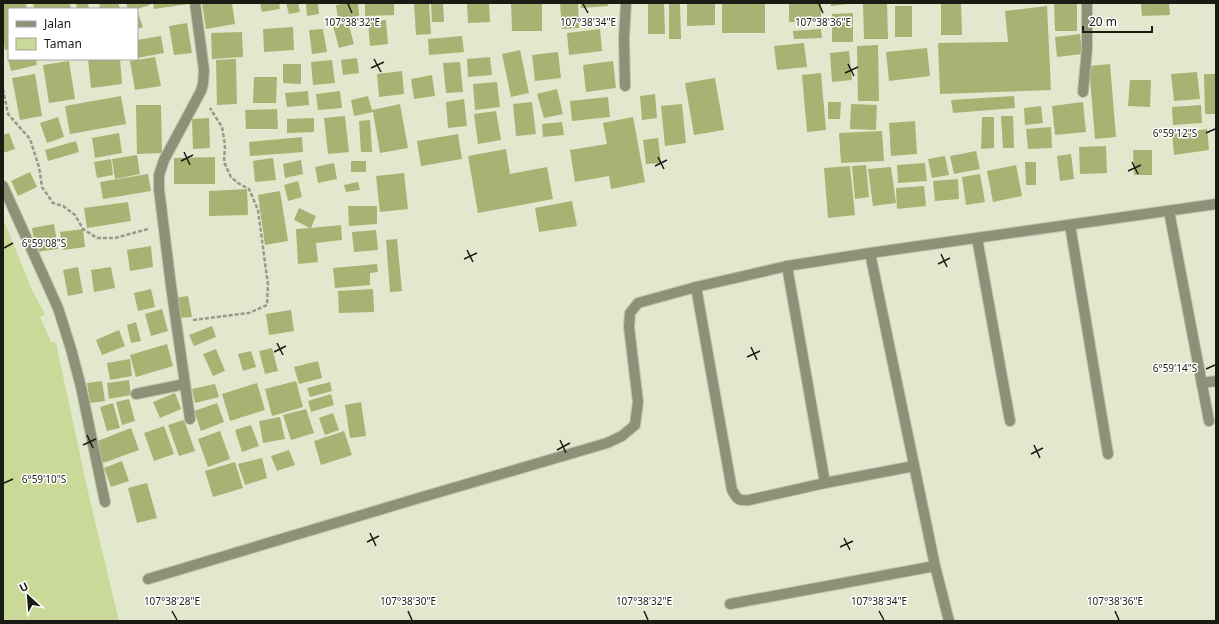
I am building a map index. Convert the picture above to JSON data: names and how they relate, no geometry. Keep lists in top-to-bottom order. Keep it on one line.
{"legend":["Jalan","Taman"],"scale_bar":"20 m","north":"top left","coordinates":["107°38'32\"E","107°38'34\"E","107°38'36\"E","6°59'12\"S","6°59'08\"S","6°59'14\"S","6°59'10\"S","107°38'28\"E","107°38'30\"E"]}
